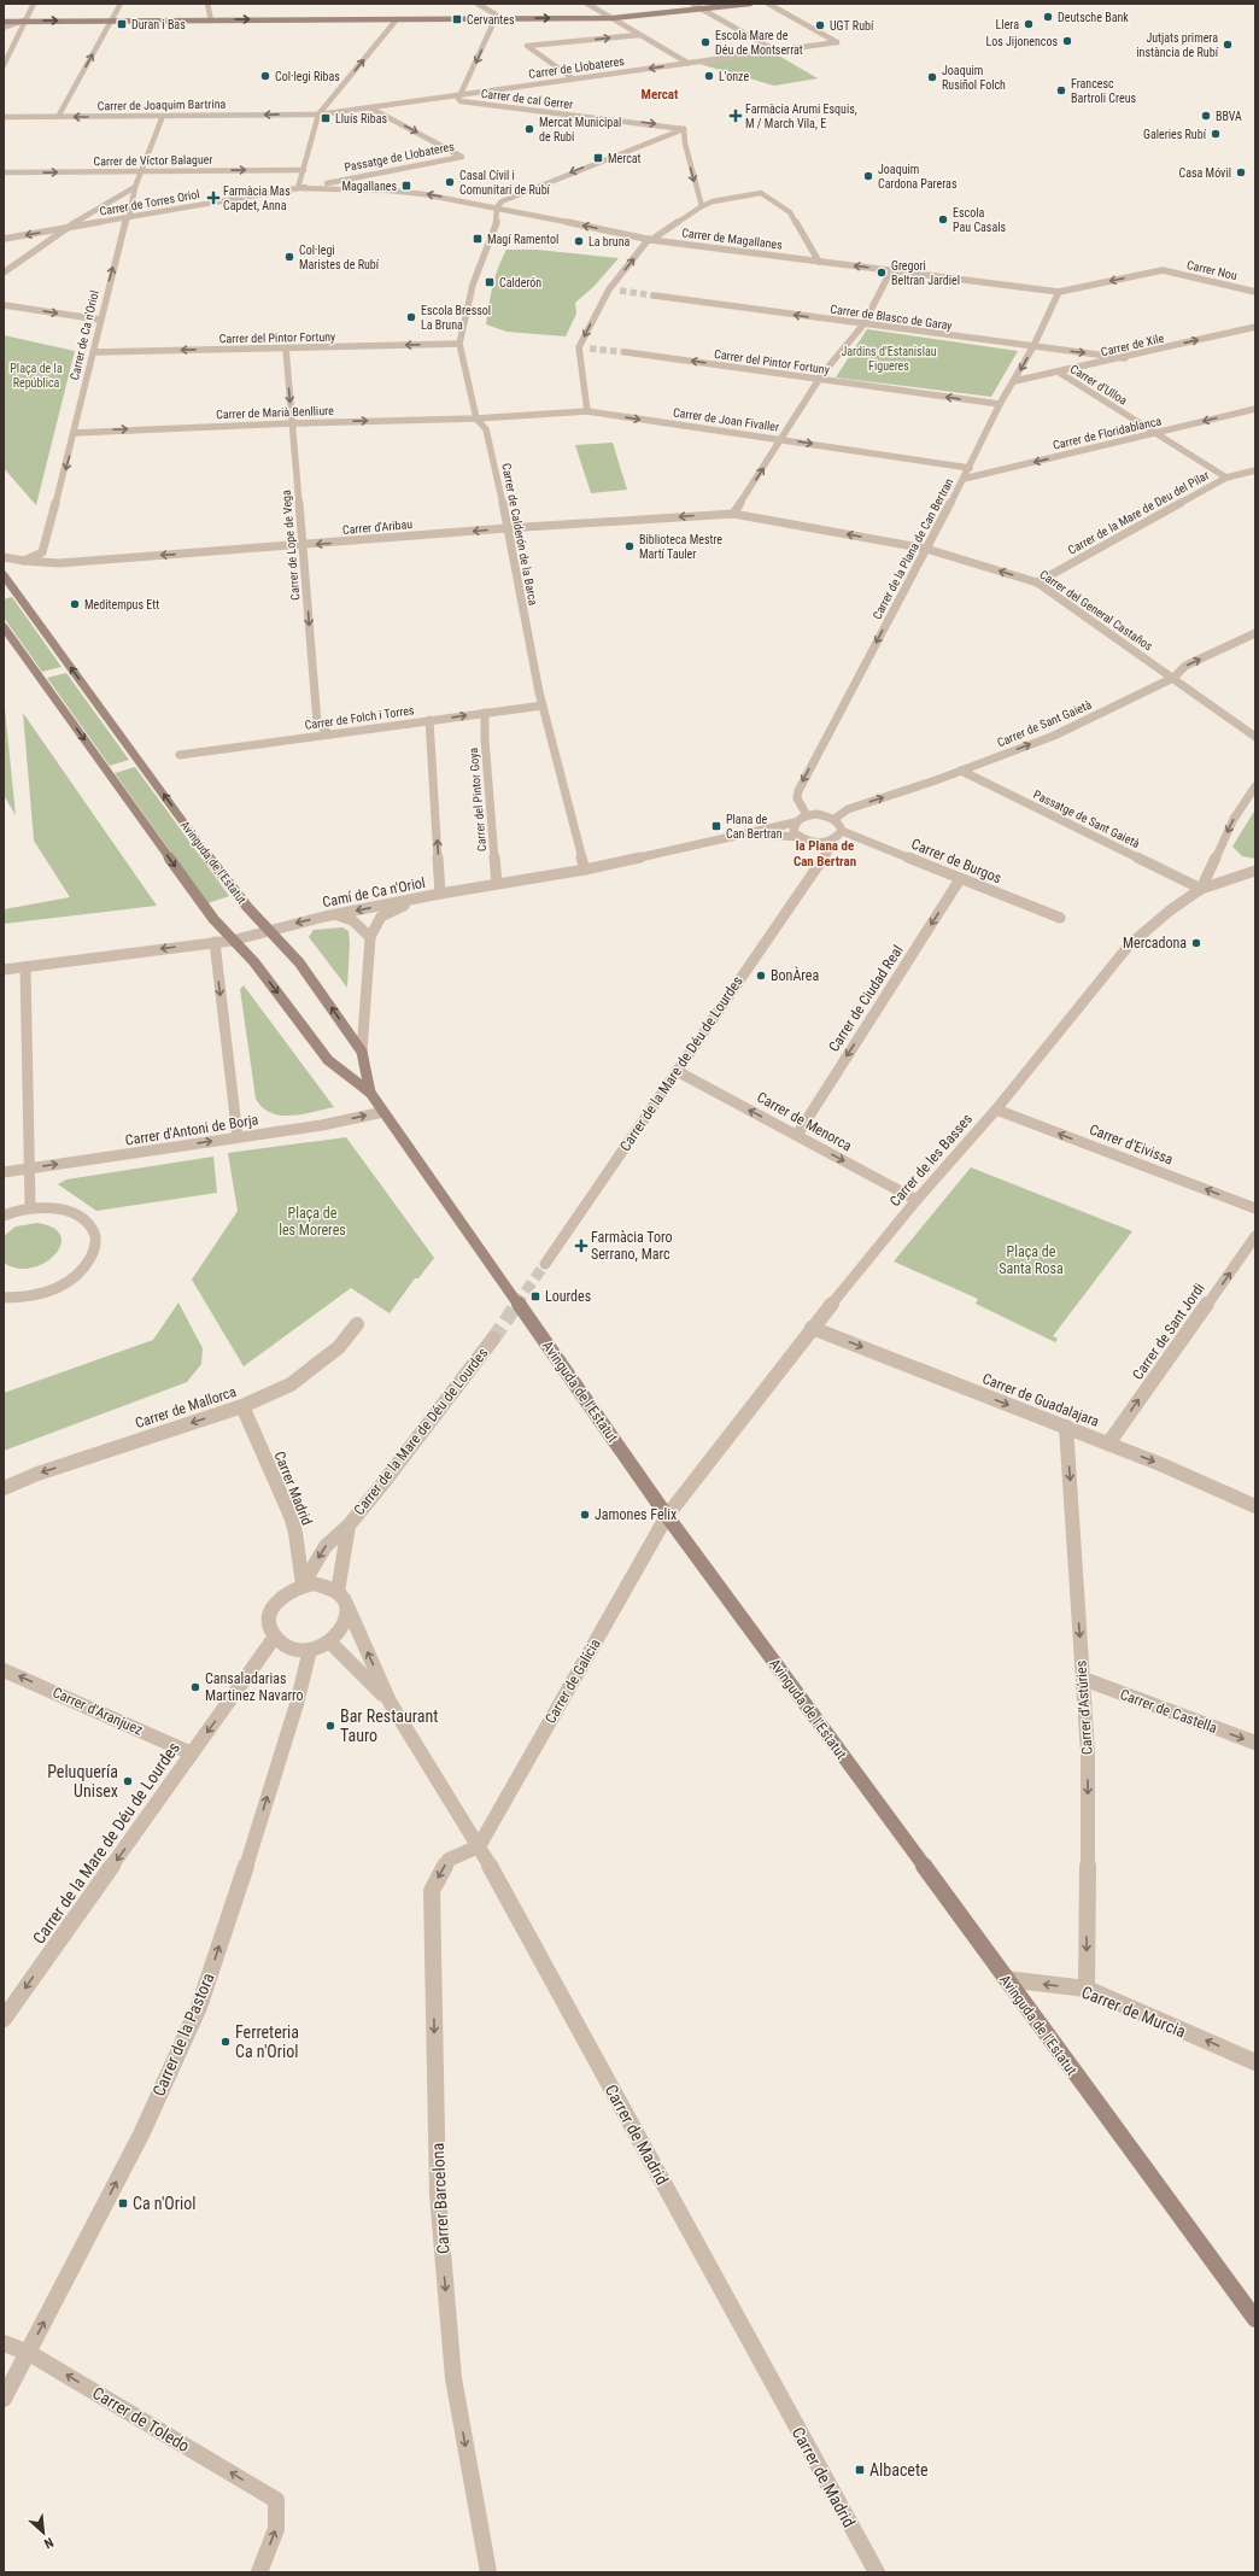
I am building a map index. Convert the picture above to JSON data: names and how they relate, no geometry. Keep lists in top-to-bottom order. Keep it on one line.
{"streets":{"main road":["Avinguda de l'Estatut"],"street":["Carrer de Llobateres","Carrer de cal Gerrer","Carrer de Joaquim Bartrina","Passatge de Llobateres","Carrer de Víctor Balaguer","Carrer de Torres Oriol","Carrer de Magallanes","Carrer Nou","Carrer de Blasco de Garay","Carrer de Ca n'Oriol","Carrer del Pintor Fortuny","Carrer de Xile","Carrer d'Ulloa","Carrer de Marià Benlliure","Carrer de Joan Fivaller","Carrer de Floridablanca","Carrer de la Mare de Deu del Pilar","Carrer d'Aribau","Carrer de Calderón de la Barca","Carrer de Lope de Vega","Carrer de la Plana de Can Bertran","Carrer del General Castaños","Carrer de Folch i Torres","Carrer de Sant Gaietà","Carrer del Pintor Goya","Passatge de Sant Gaietà","Carrer de Burgos","Camí de Ca n'Oriol","Carrer de Ciudad Real","Carrer de la Mare de Déu de Lourdes","Carrer de Menorca","Carrer d'Antoni de Borja","Carrer d'Eivissa","Carrer de les Basses","Carrer de Sant Jordi","Carrer de Guadalajara","Carrer de Mallorca","Carrer Madrid","Carrer de Galícia","Carrer d'Astúries","Carrer d'Aranjuez","Carrer de Castella","Carrer de Murcia","Carrer de la Pastora","Carrer de Madrid","Carrer Barcelona","Carrer de Toledo"]},"crossings":[["Carrer de Llobateres","Carrer de cal Gerrer"],["Carrer de Llobateres","Carrer de Joaquim Bartrina"],["Carrer de Llobateres","Passatge de Llobateres"],["Carrer de Joaquim Bartrina","Carrer de Ca n'Oriol"],["Passatge de Llobateres","Carrer de Torres Oriol"],["Passatge de Llobateres","Carrer de Magallanes"],["Carrer de Víctor Balaguer","Carrer de Ca n'Oriol"],["Carrer de Torres Oriol","Carrer de Magallanes"],["Carrer de Torres Oriol","Carrer de Ca n'Oriol"],["Carrer de Magallanes","Carrer Nou"],["Carrer de Magallanes","Carrer de Calderón de la Barca"],["Carrer de Magallanes","Carrer de la Plana de Can Bertran"],["Carrer de Blasco de Garay","Carrer de Xile"],["Carrer de Blasco de Garay","Carrer de la Plana de Can Bertran"],["Carrer de Ca n'Oriol","Carrer del Pintor Fortuny"],["Carrer de Ca n'Oriol","Carrer de Marià Benlliure"],["Carrer de Ca n'Oriol","Carrer d'Aribau"],["Carrer del Pintor Fortuny","Carrer de Calderón de la Barca"],["Carrer del Pintor Fortuny","Carrer de Lope de Vega"],["Carrer del Pintor Fortuny","Carrer de la Plana de Can Bertran"],["Carrer de Xile","Carrer d'Ulloa"],["Carrer de Xile","Carrer de la Plana de Can Bertran"],["Carrer d'Ulloa","Carrer de Floridablanca"],["Carrer d'Ulloa","Carrer de la Mare de Deu del Pilar"],["Carrer de Marià Benlliure","Carrer de Joan Fivaller"],["Carrer de Marià Benlliure","Carrer de Calderón de la Barca"],["Carrer de Marià Benlliure","Carrer de Lope de Vega"],["Carrer de Joan Fivaller","Carrer de Calderón de la Barca"],["Carrer de Joan Fivaller","Carrer de la Plana de Can Bertran"],["Carrer de Floridablanca","Carrer de la Plana de Can Bertran"],["Carrer de la Mare de Deu del Pilar","Carrer del General Castaños"],["Carrer d'Aribau","Carrer de Calderón de la Barca"],["Carrer d'Aribau","Carrer de Lope de Vega"],["Carrer d'Aribau","Carrer del General Castaños"],["Carrer de Calderón de la Barca","Carrer de Folch i Torres"],["Carrer de Calderón de la Barca","Camí de Ca n'Oriol"],["Carrer de Lope de Vega","Carrer de Folch i Torres"],["Carrer de la Plana de Can Bertran","Carrer del General Castaños"],["Carrer del General Castaños","Carrer de Sant Gaietà"],["Carrer de Folch i Torres","Carrer del Pintor Goya"],["Carrer de Sant Gaietà","Passatge de Sant Gaietà"],["Carrer del Pintor Goya","Camí de Ca n'Oriol"],["Passatge de Sant Gaietà","Carrer de les Basses"],["Carrer de Burgos","Carrer de Ciudad Real"],["Avinguda de l'Estatut","Camí de Ca n'Oriol"],["Avinguda de l'Estatut","Carrer d'Antoni de Borja"],["Avinguda de l'Estatut","Carrer de les Basses"],["Avinguda de l'Estatut","Carrer de Galícia"],["Avinguda de l'Estatut","Carrer de Murcia"],["Camí de Ca n'Oriol","Carrer de la Mare de Déu de Lourdes"],["Carrer de Ciudad Real","Carrer de Menorca"],["Carrer de la Mare de Déu de Lourdes","Carrer de Menorca"],["Carrer de la Mare de Déu de Lourdes","Carrer Madrid"],["Carrer de la Mare de Déu de Lourdes","Carrer d'Aranjuez"],["Carrer de la Mare de Déu de Lourdes","Carrer de la Pastora"],["Carrer de la Mare de Déu de Lourdes","Carrer de Madrid"],["Carrer de Menorca","Carrer de les Basses"],["Carrer d'Eivissa","Carrer de les Basses"],["Carrer de les Basses","Carrer de Guadalajara"],["Carrer de les Basses","Carrer de Galícia"],["Carrer de Sant Jordi","Carrer de Guadalajara"],["Carrer de Guadalajara","Carrer d'Astúries"],["Carrer de Mallorca","Carrer Madrid"],["Carrer Madrid","Carrer de la Pastora"],["Carrer Madrid","Carrer de Madrid"],["Carrer de Galícia","Carrer de Madrid"],["Carrer de Galícia","Carrer Barcelona"],["Carrer d'Astúries","Carrer de Castella"],["Carrer d'Astúries","Carrer de Murcia"],["Carrer de la Pastora","Carrer de Madrid"],["Carrer de la Pastora","Carrer de Toledo"],["Carrer de Madrid","Carrer Barcelona"]],"one_way":["Carrer de Joaquim Bartrina","Carrer de Víctor Balaguer","Carrer de Magallanes","Carrer del Pintor Fortuny","Carrer de Xile","Carrer de Marià Benlliure","Carrer de Joan Fivaller","Carrer de Floridablanca","Carrer d'Aribau","Carrer de Lope de Vega","Carrer de la Plana de Can Bertran","Carrer del General Castaños","Carrer de Sant Gaietà","Camí de Ca n'Oriol","Carrer de Ciudad Real","Carrer de la Mare de Déu de Lourdes","Carrer d'Antoni de Borja","Carrer d'Eivissa","Carrer de Sant Jordi","Carrer de Guadalajara","Carrer de Mallorca","Carrer d'Astúries","Carrer d'Aranjuez","Carrer de Castella","Carrer de Murcia","Carrer de la Pastora","Carrer Barcelona","Carrer de Toledo"],"districts":["Mercat","la Plana de Can Bertran"],"parks":["Jardins d'Estanislau Figueres","Plaça de la República","Plaça de les Moreres","Plaça de Santa Rosa"],"places":{"other":["Deutsche Bank","Llera","UGT Rubí","Los Jijonencos","Escola Mare de Déu de Montserrat","Jutjats primera instància de Rubí","Col·legi Ribas","L'onze","Joaquim Rusiñol Folch","Francesc Bartroli Creus","BBVA","Mercat Municipal de Rubi","Galeries Rubí","Casa Móvil","Joaquim Cardona Pareras","Casal Cívil i Comunitari de Rubí","Escola Pau Casals","La bruna","Col·legi Maristes de Rubí","Gregori Beltran Jardiel","Escola Bressol La Bruna","Biblioteca Mestre Martí Tauler","Meditempus Ett","Mercadona","BonÀrea","Jamones Felix","Cansaladarias Martinez Navarro","Bar Restaurant Tauro","Peluquería Unisex","Ferreteria Ca n'Oriol"],"transit":["Cervantes","Duran i Bas","Lluís Ribas","Mercat","Magallanes","Magí Ramentol","Calderón","Plana de Can Bertran","Lourdes","Ca n'Oriol","Albacete"],"health":["Farmàcia Arumi Esquis, M / March Vila, E","Farmàcia Mas Capdet, Anna","Farmàcia Toro Serrano, Marc"]},"north":"bottom right"}
